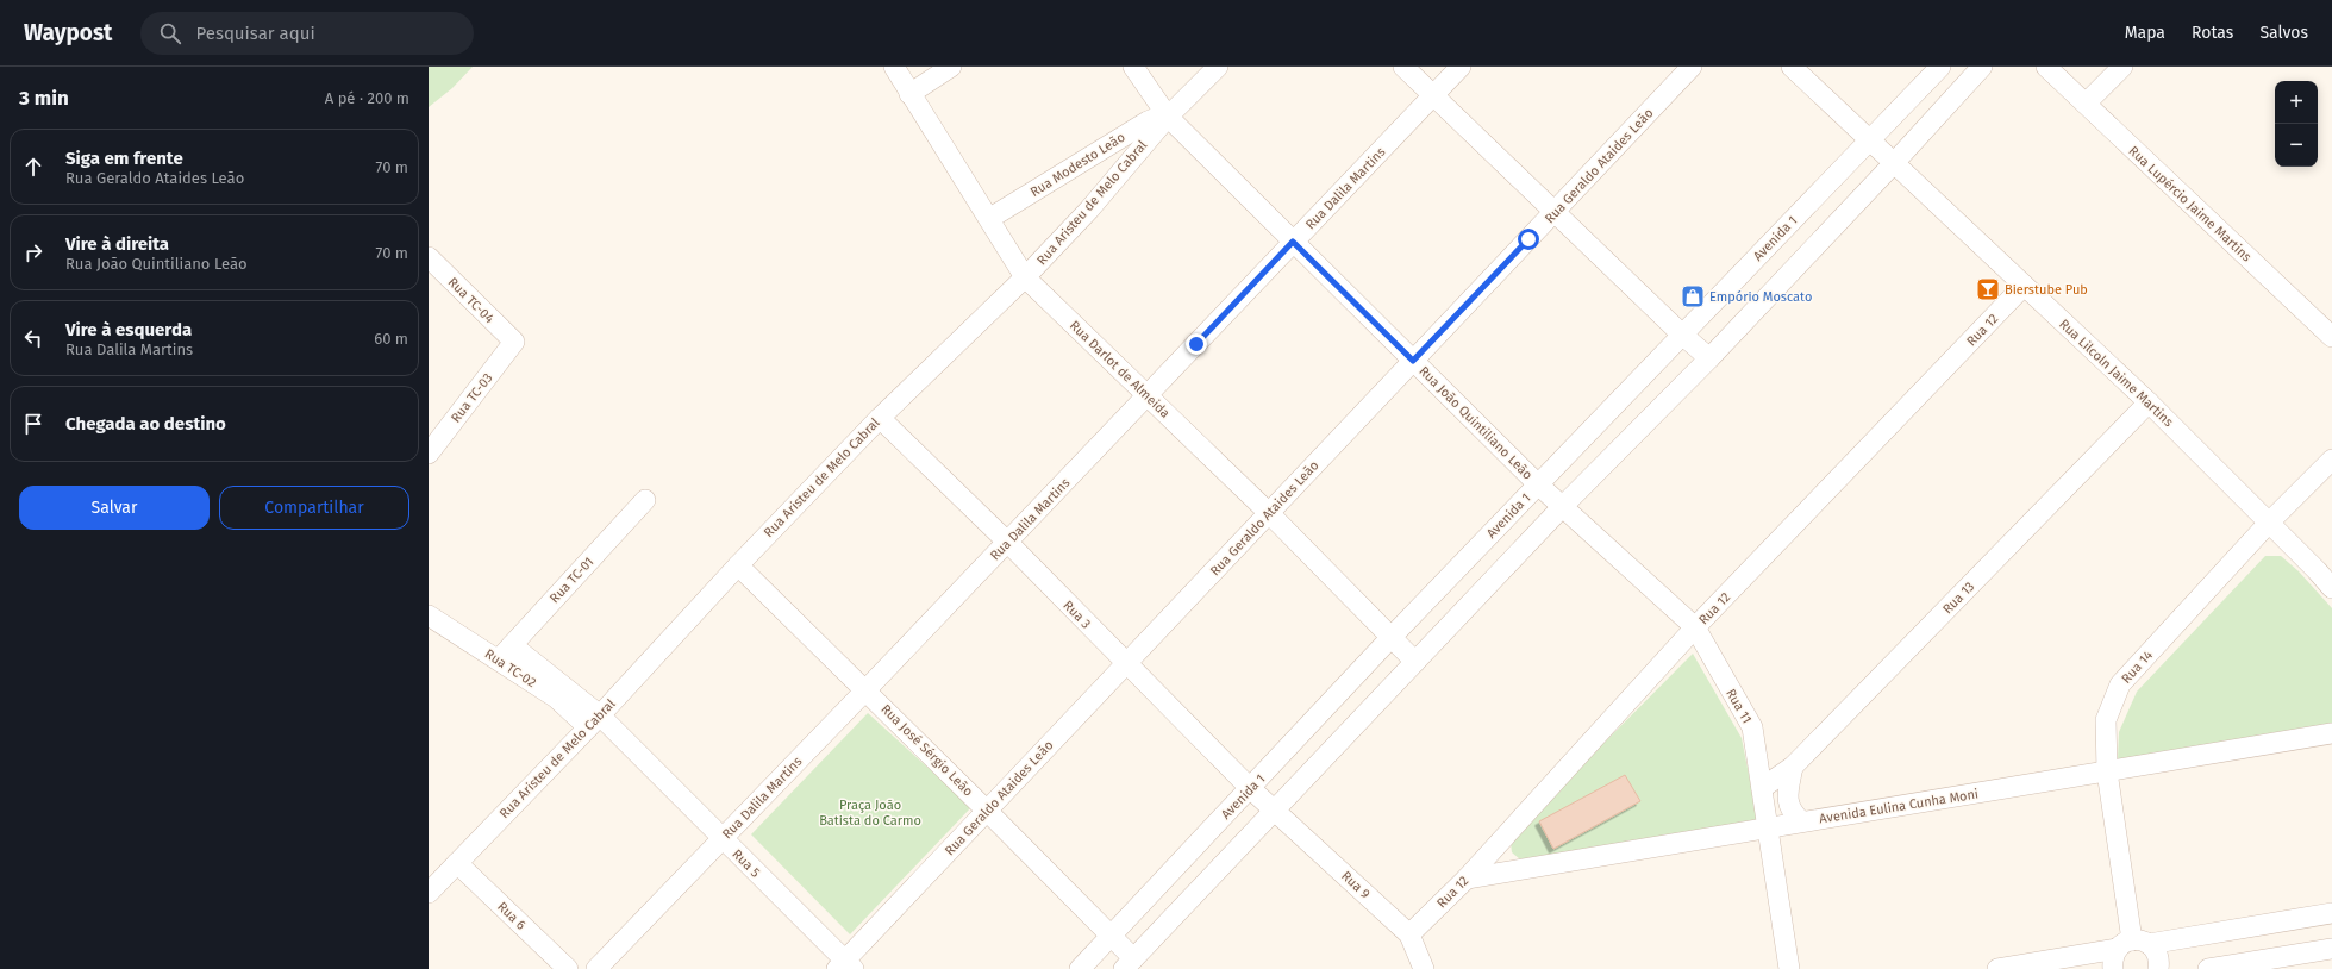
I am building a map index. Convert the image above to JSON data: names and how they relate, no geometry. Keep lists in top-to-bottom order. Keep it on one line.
{"streets":{"street":["Rua Modesto Leão","Rua Geraldo Ataides Leão","Rua Dalila Martins","Rua Aristeu de Melo Cabral","Rua Lupércio Jaime Martins","Avenida 1","Rua TC-04","Rua 12","Rua Darlot de Almeida","Rua Lilcoln Jaime Martins","Rua TC-03","Rua João Quintiliano Leão","Rua TC-01","Rua 13","Rua 3","Rua 14","Rua TC-02","Rua 11","Rua José Sérgio Leão","Avenida Eulina Cunha Moni","Rua 5","Rua 9","Rua 6"]},"crossings":[["Rua Modesto Leão","Rua Aristeu de Melo Cabral"],["Rua Modesto Leão","Rua Darlot de Almeida"],["Rua Modesto Leão","Rua João Quintiliano Leão"],["Rua Geraldo Ataides Leão","Rua Darlot de Almeida"],["Rua Geraldo Ataides Leão","Rua João Quintiliano Leão"],["Rua Geraldo Ataides Leão","Rua 3"],["Rua Geraldo Ataides Leão","Rua José Sérgio Leão"],["Rua Geraldo Ataides Leão","Rua 5"],["Rua Dalila Martins","Rua Darlot de Almeida"],["Rua Dalila Martins","Rua João Quintiliano Leão"],["Rua Dalila Martins","Rua 3"],["Rua Dalila Martins","Rua José Sérgio Leão"],["Rua Dalila Martins","Rua 5"],["Rua Aristeu de Melo Cabral","Rua Darlot de Almeida"],["Rua Aristeu de Melo Cabral","Rua João Quintiliano Leão"],["Rua Aristeu de Melo Cabral","Rua 3"],["Rua Aristeu de Melo Cabral","Rua TC-02"],["Rua Aristeu de Melo Cabral","Rua José Sérgio Leão"],["Rua Aristeu de Melo Cabral","Rua 5"],["Rua Aristeu de Melo Cabral","Rua 6"],["Avenida 1","Rua Darlot de Almeida"],["Avenida 1","Rua Lilcoln Jaime Martins"],["Avenida 1","Rua João Quintiliano Leão"],["Avenida 1","Rua 3"],["Avenida 1","Rua José Sérgio Leão"],["Rua TC-04","Rua TC-03"],["Rua 12","Rua Lilcoln Jaime Martins"],["Rua 12","Rua 11"],["Rua 12","Avenida Eulina Cunha Moni"],["Rua 12","Rua 9"],["Rua Lilcoln Jaime Martins","Rua 13"],["Rua Lilcoln Jaime Martins","Rua 14"],["Rua João Quintiliano Leão","Rua 11"],["Rua TC-01","Rua TC-02"],["Rua 13","Rua 11"],["Rua 3","Rua 9"],["Rua 14","Avenida Eulina Cunha Moni"],["Rua TC-02","Rua 5"],["Rua 11","Avenida Eulina Cunha Moni"]],"parks":["Praça João Batista do Carmo"],"places":{"bar":["Bierstube Pub"],"shop":["Empório Moscato"]},"page":{"header":"Waypost","search":"Pesquisar aqui","nav":["Mapa","Rotas","Salvos"],"heading":["3 min","A pé · 200 m"],"map_buttons":["+","−"],"list":[["Siga em frente","Rua Geraldo Ataides Leão","70 m"],["Vire à direita","Rua João Quintiliano Leão","70 m"],["Vire à esquerda","Rua Dalila Martins","60 m"],"Chegada ao destino"],"buttons":["Salvar","Compartilhar"]}}
